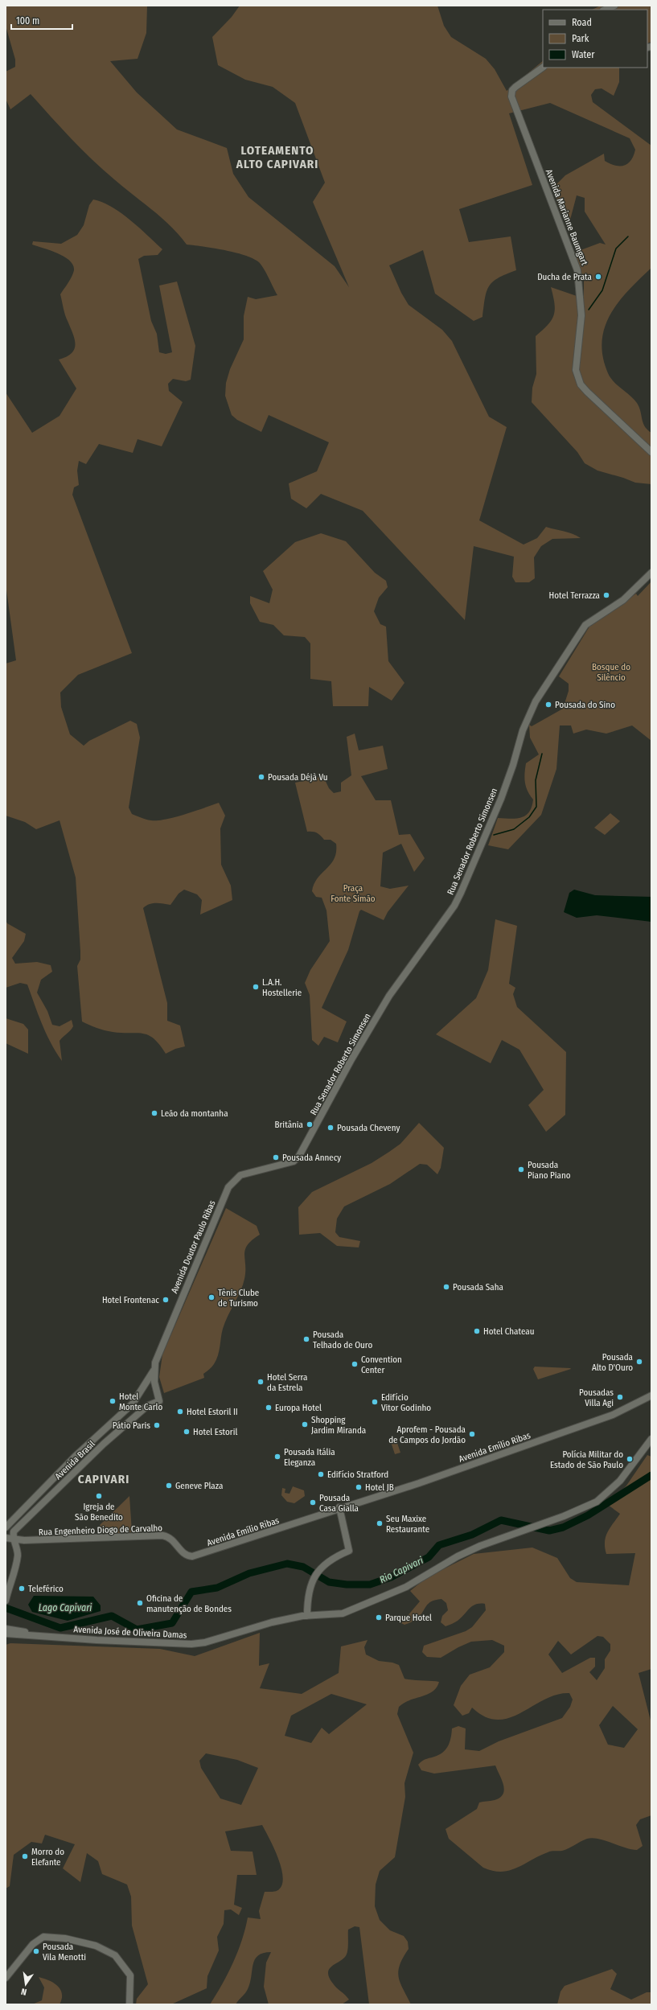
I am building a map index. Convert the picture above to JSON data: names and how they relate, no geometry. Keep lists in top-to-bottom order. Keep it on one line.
{"streets":{"street":["Avenida Marianne Baumgart","Rua Senador Roberto Simonsen","Avenida Doutor Paulo Ribas","Avenida Emílio Ribas","Avenida Brasil","Rua Engenheiro Diogo de Carvalho","Avenida José de Oliveira Damas"]},"crossings":[["Rua Senador Roberto Simonsen","Avenida Doutor Paulo Ribas"],["Avenida Emílio Ribas","Rua Engenheiro Diogo de Carvalho"],["Avenida Brasil","Rua Engenheiro Diogo de Carvalho"]],"districts":["LOTEAMENTO ALTO CAPIVARI","CAPIVARI"],"water":["Rio Capivari","Lago Capivari"],"parks":["Bosque do Silêncio","Praça Fonte Simão"],"places":["Ducha de Prata","Hotel Terrazza","Pousada do Sino","Pousada Déjà Vu","L.A.H. Hostellerie","Leão da montanha","Britânia","Pousada Cheveny","Pousada Annecy","Pousada Piano Piano","Pousada Saha","Tênis Clube de Turismo","Hotel Frontenac","Hotel Chateau","Pousada Telhado de Ouro","Pousada Alto D'Ouro","Convention Center","Hotel Serra da Estrela","Pousadas Villa Agi","Hotel Monte Carlo","Edifício Vitor Godinho","Europa Hotel","Hotel Estoril II","Shopping Jardim Miranda","Pátio Paris","Hotel Estoril","Aprofem - Pousada de Campos do Jordão","Pousada Itália Eleganza","Polícia Militar do Estado de São Paulo","Edifício Stratford","Geneve Plaza","Hotel JB","Igreja de São Benedito","Pousada Casa Gialla","Seu Maxixe Restaurante","Teleférico","Oficina de manutenção de Bondes","Parque Hotel","Morro do Elefante","Pousada Vila Menotti"],"legend":["Road","Park","Water"],"scale_bar":"100 m","north":"bottom"}
